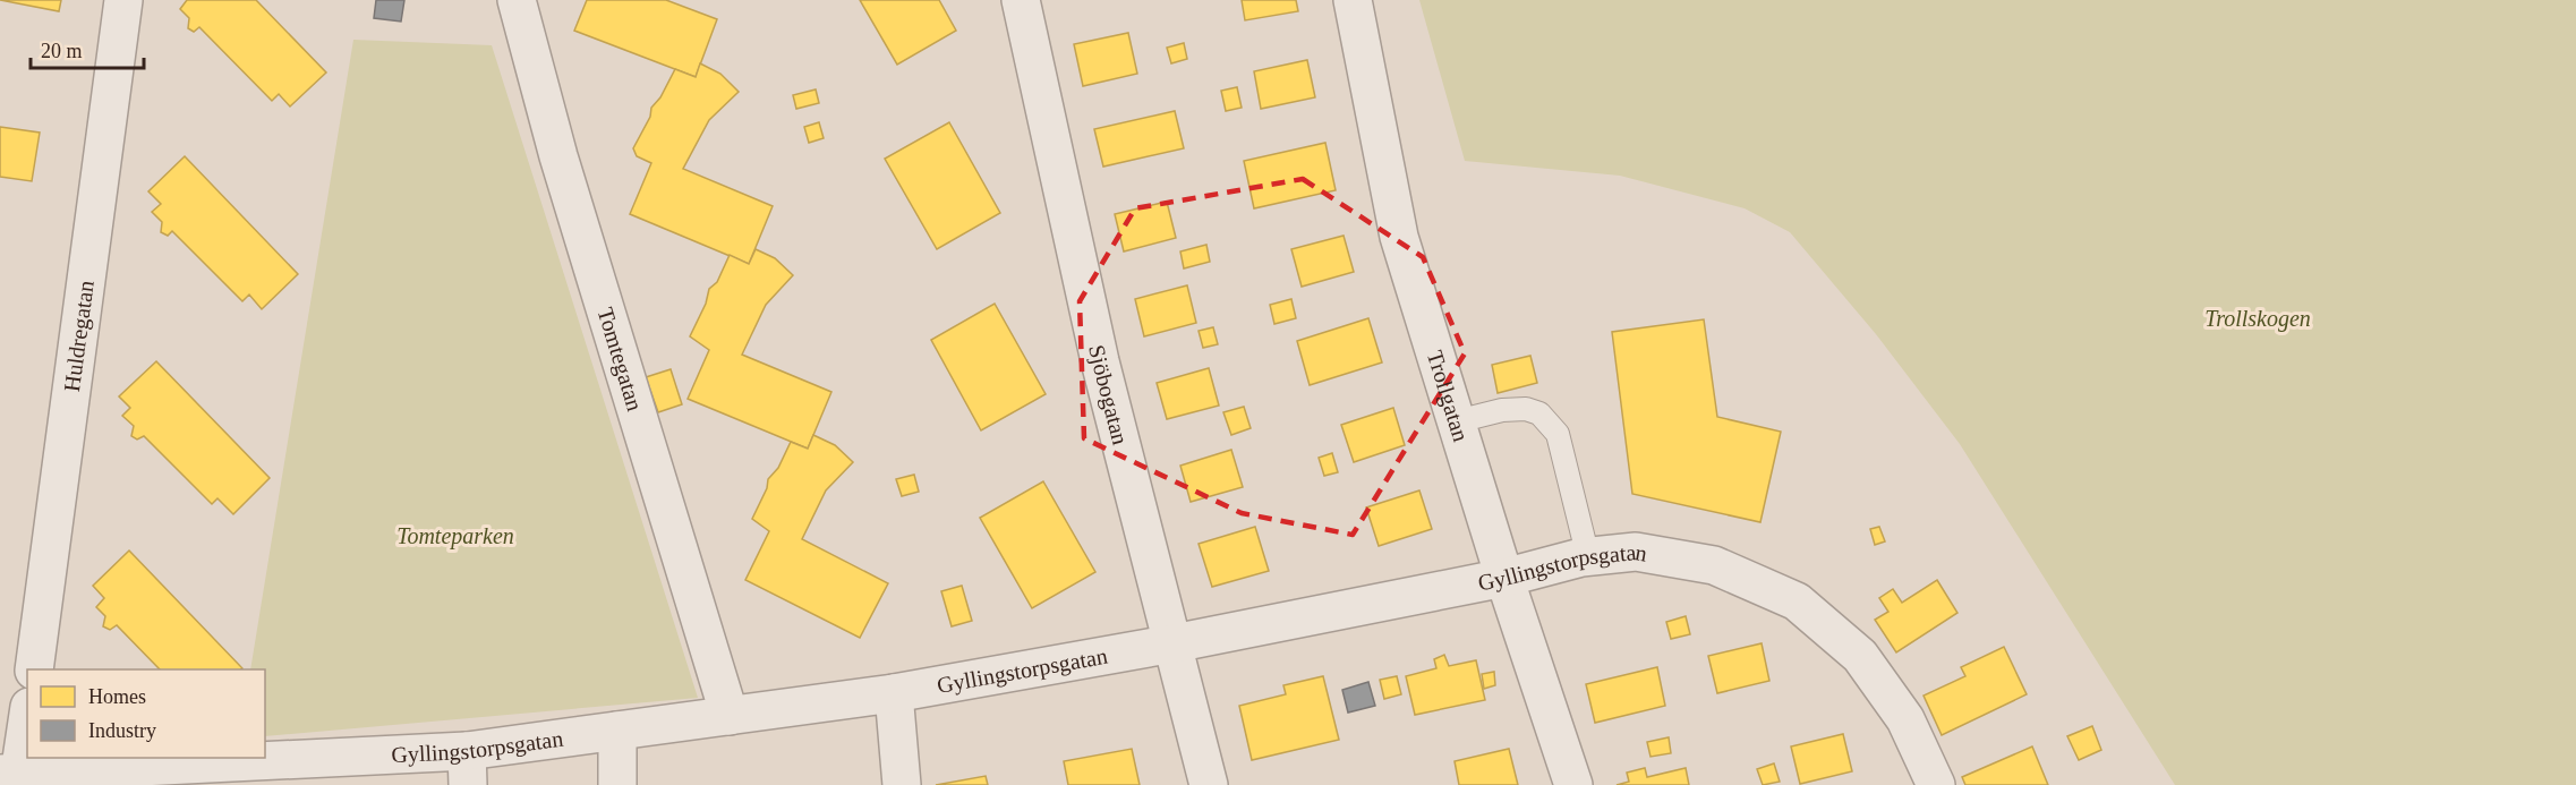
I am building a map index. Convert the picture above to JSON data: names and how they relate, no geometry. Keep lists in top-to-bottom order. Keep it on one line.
{"streets":{"street":["Huldregatan","Tomtegatan","Sjöbogatan","Trollgatan","Gyllingstorpsgatan"]},"crossings":[["Tomtegatan","Gyllingstorpsgatan"],["Sjöbogatan","Gyllingstorpsgatan"],["Trollgatan","Gyllingstorpsgatan"]],"parks":["Trollskogen","Tomteparken"],"legend":["Homes","Industry"],"scale_bar":"20 m"}
